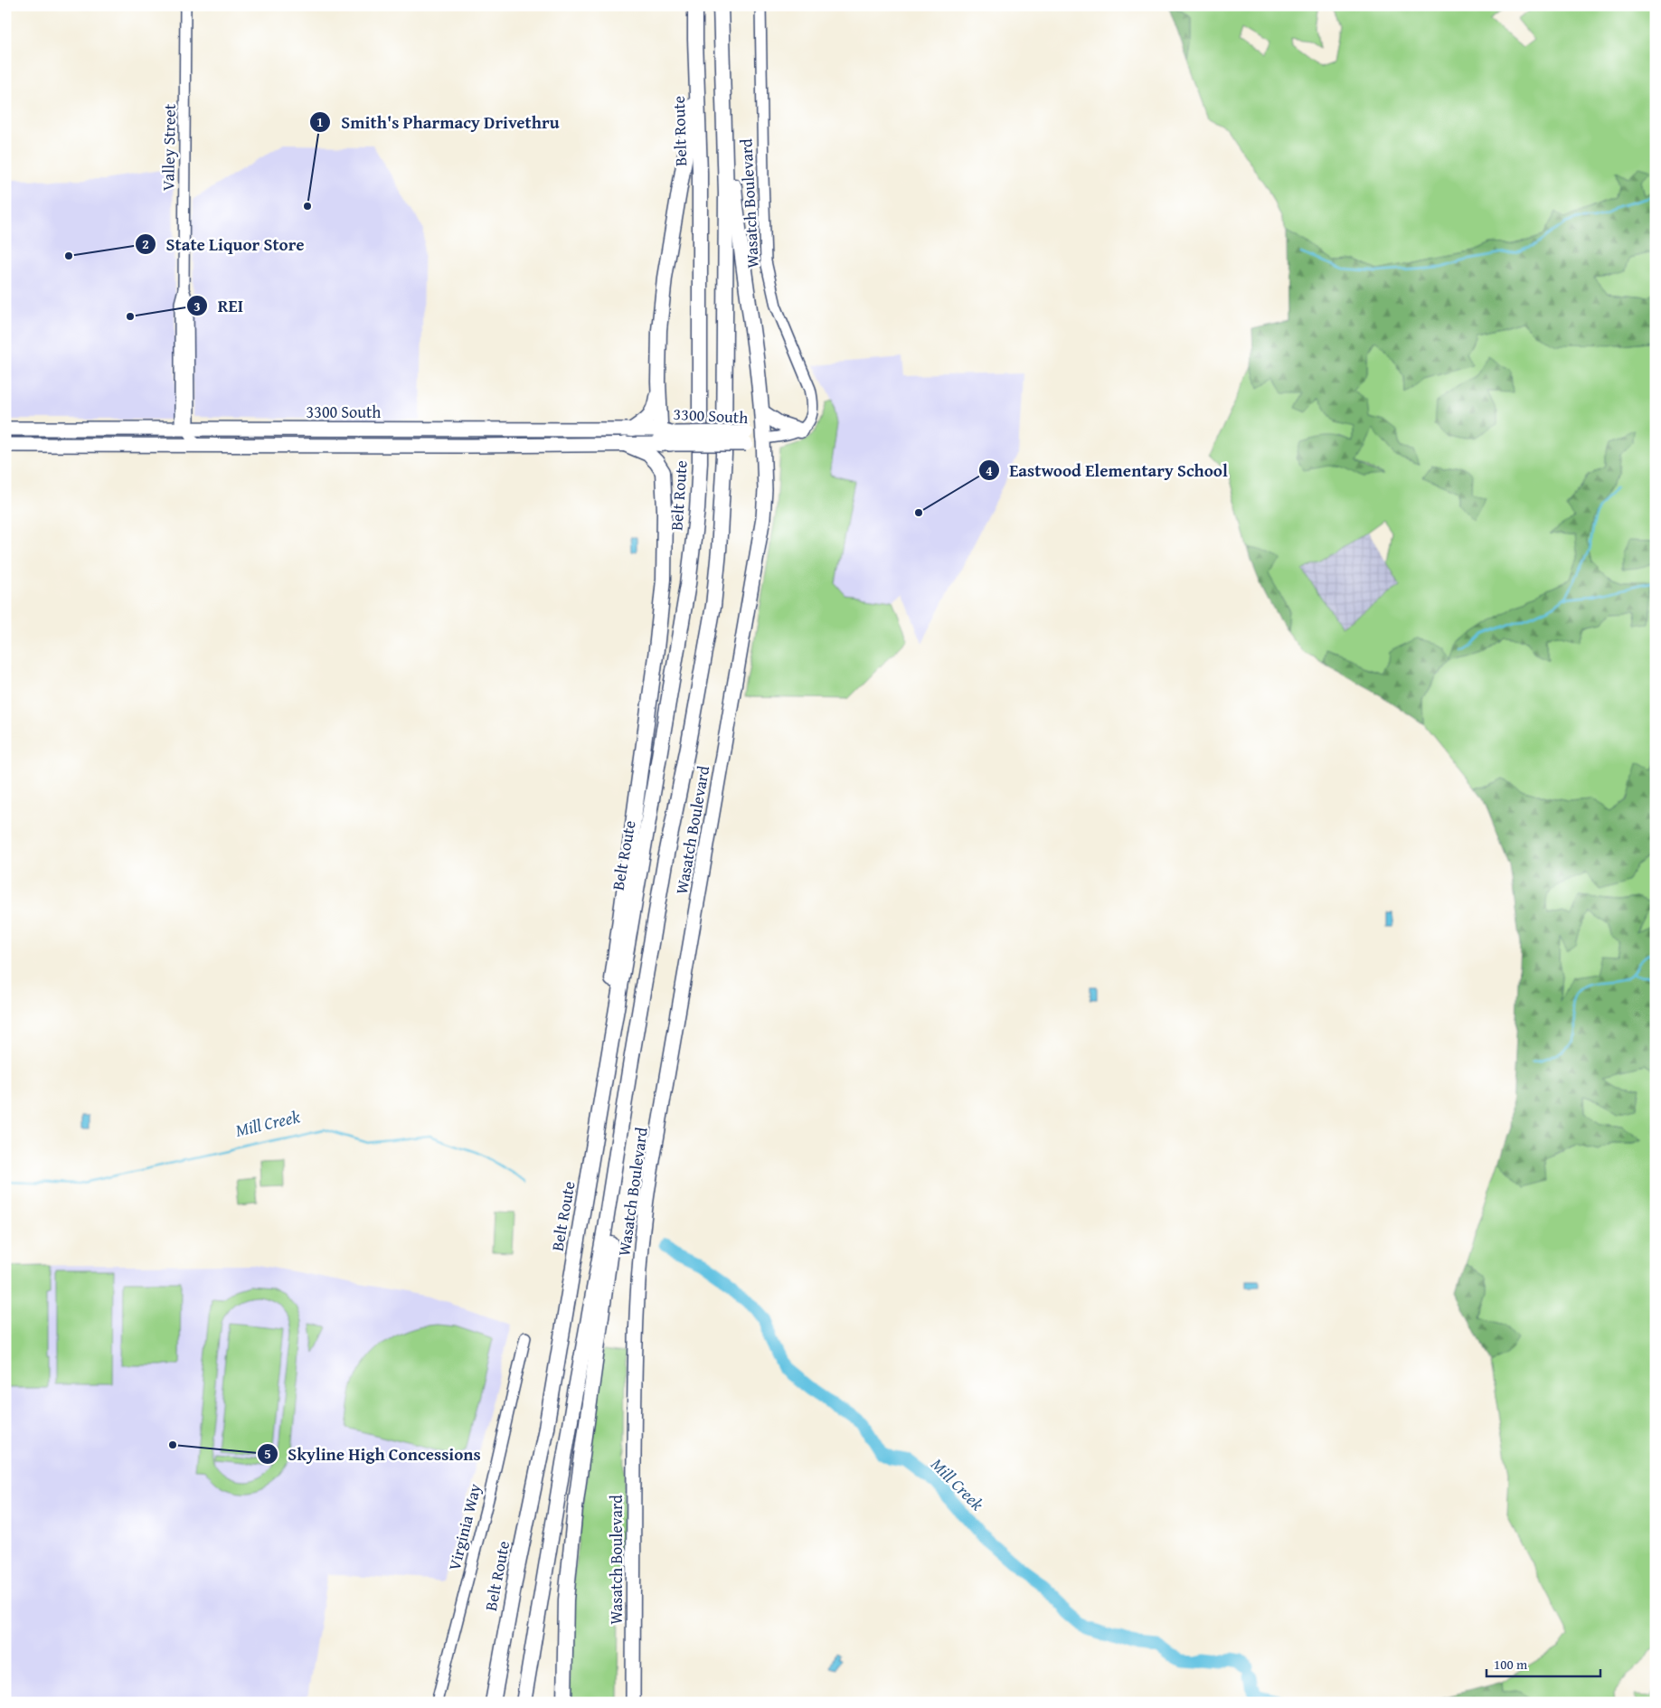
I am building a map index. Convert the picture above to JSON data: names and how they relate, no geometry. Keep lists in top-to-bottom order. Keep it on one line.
{"streets":{"highway":["Belt Route"],"main road":["Wasatch Boulevard","3300 South"],"street":["Valley Street","Virginia Way"]},"crossings":[["Valley Street","3300 South"],["Wasatch Boulevard","3300 South"]],"water":["Mill Creek"],"places":["Smith's Pharmacy Drivethru","State Liquor Store","REI","Eastwood Elementary School","Skyline High Concessions"],"scale_bar":"100 m"}
